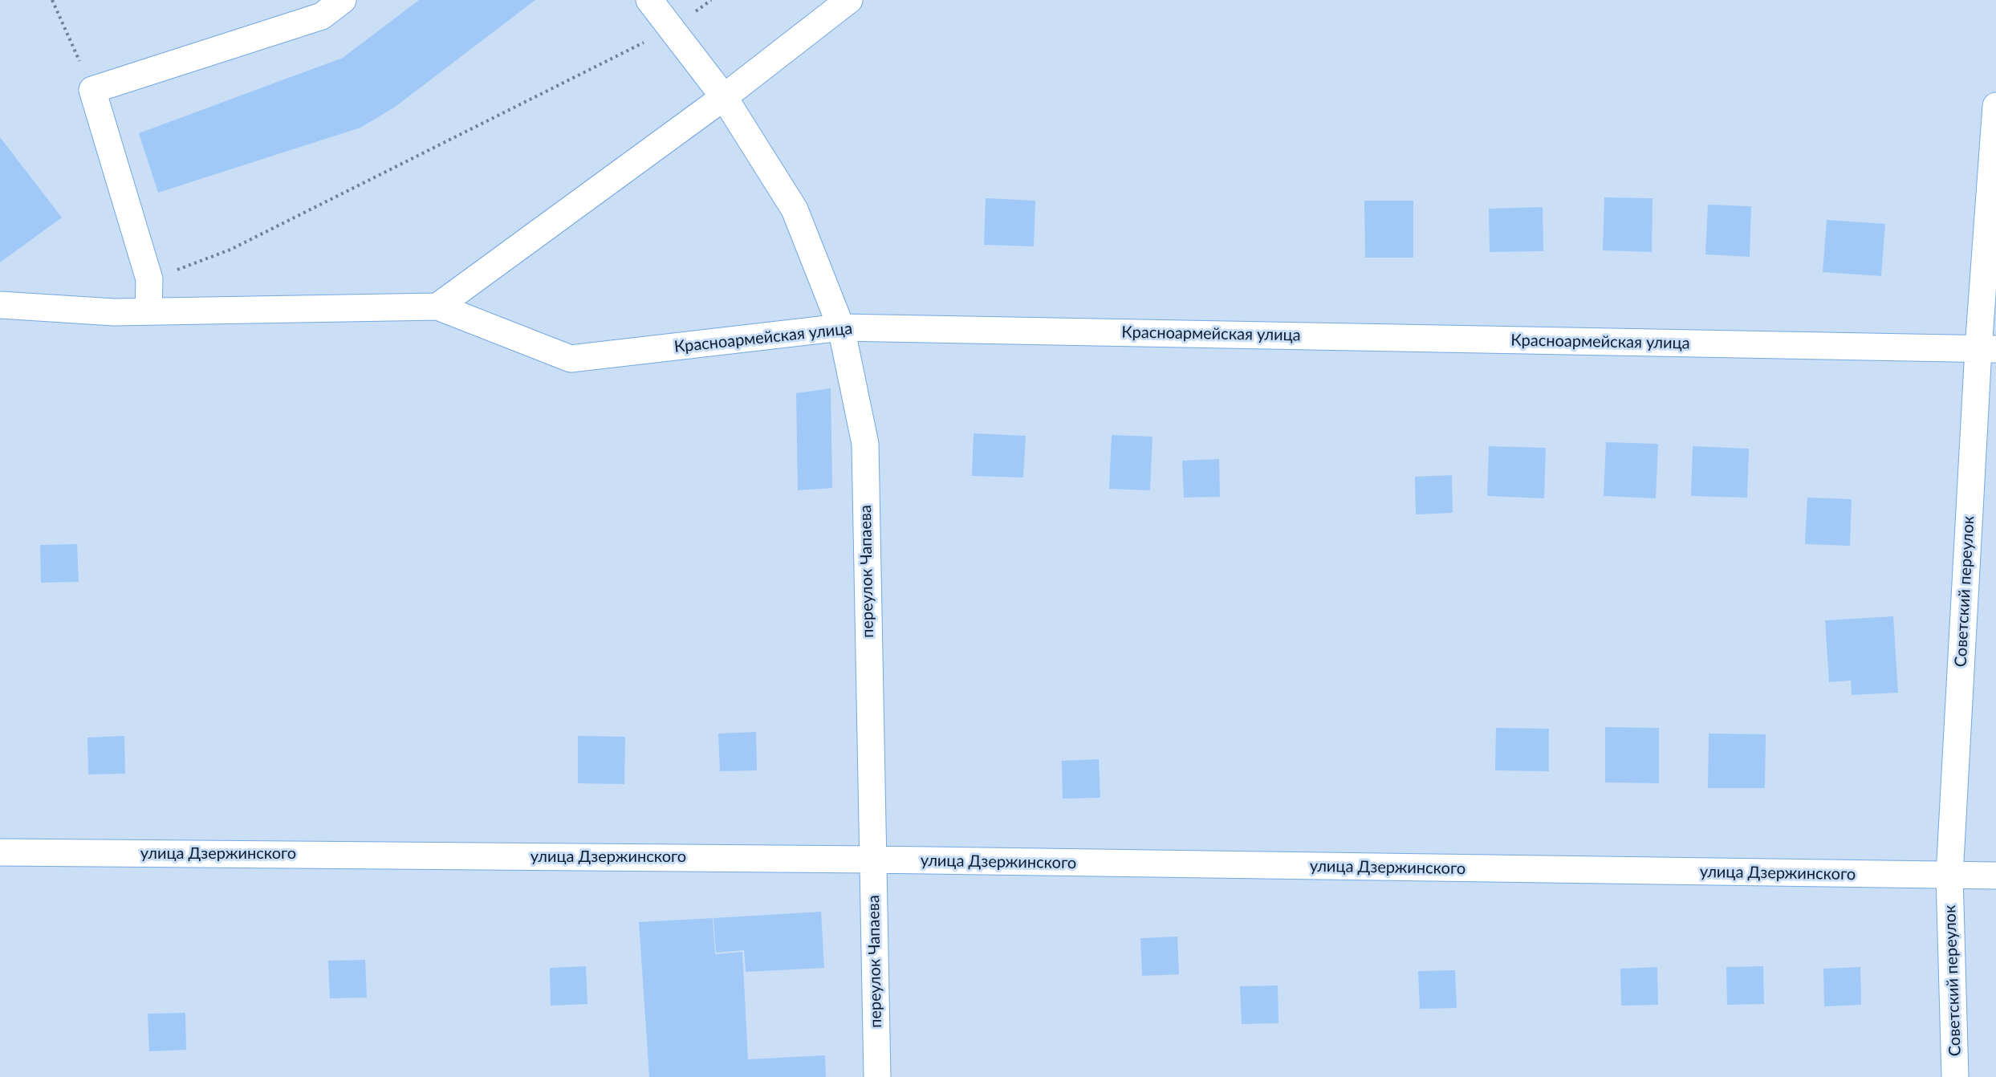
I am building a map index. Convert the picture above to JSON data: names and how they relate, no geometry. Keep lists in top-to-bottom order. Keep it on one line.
{"streets":{"street":["Красноармейская улица","переулок Чапаева","Советский переулок","улица Дзержинского"]},"crossings":[["Красноармейская улица","переулок Чапаева"],["Красноармейская улица","Советский переулок"],["переулок Чапаева","улица Дзержинского"],["Советский переулок","улица Дзержинского"]]}
